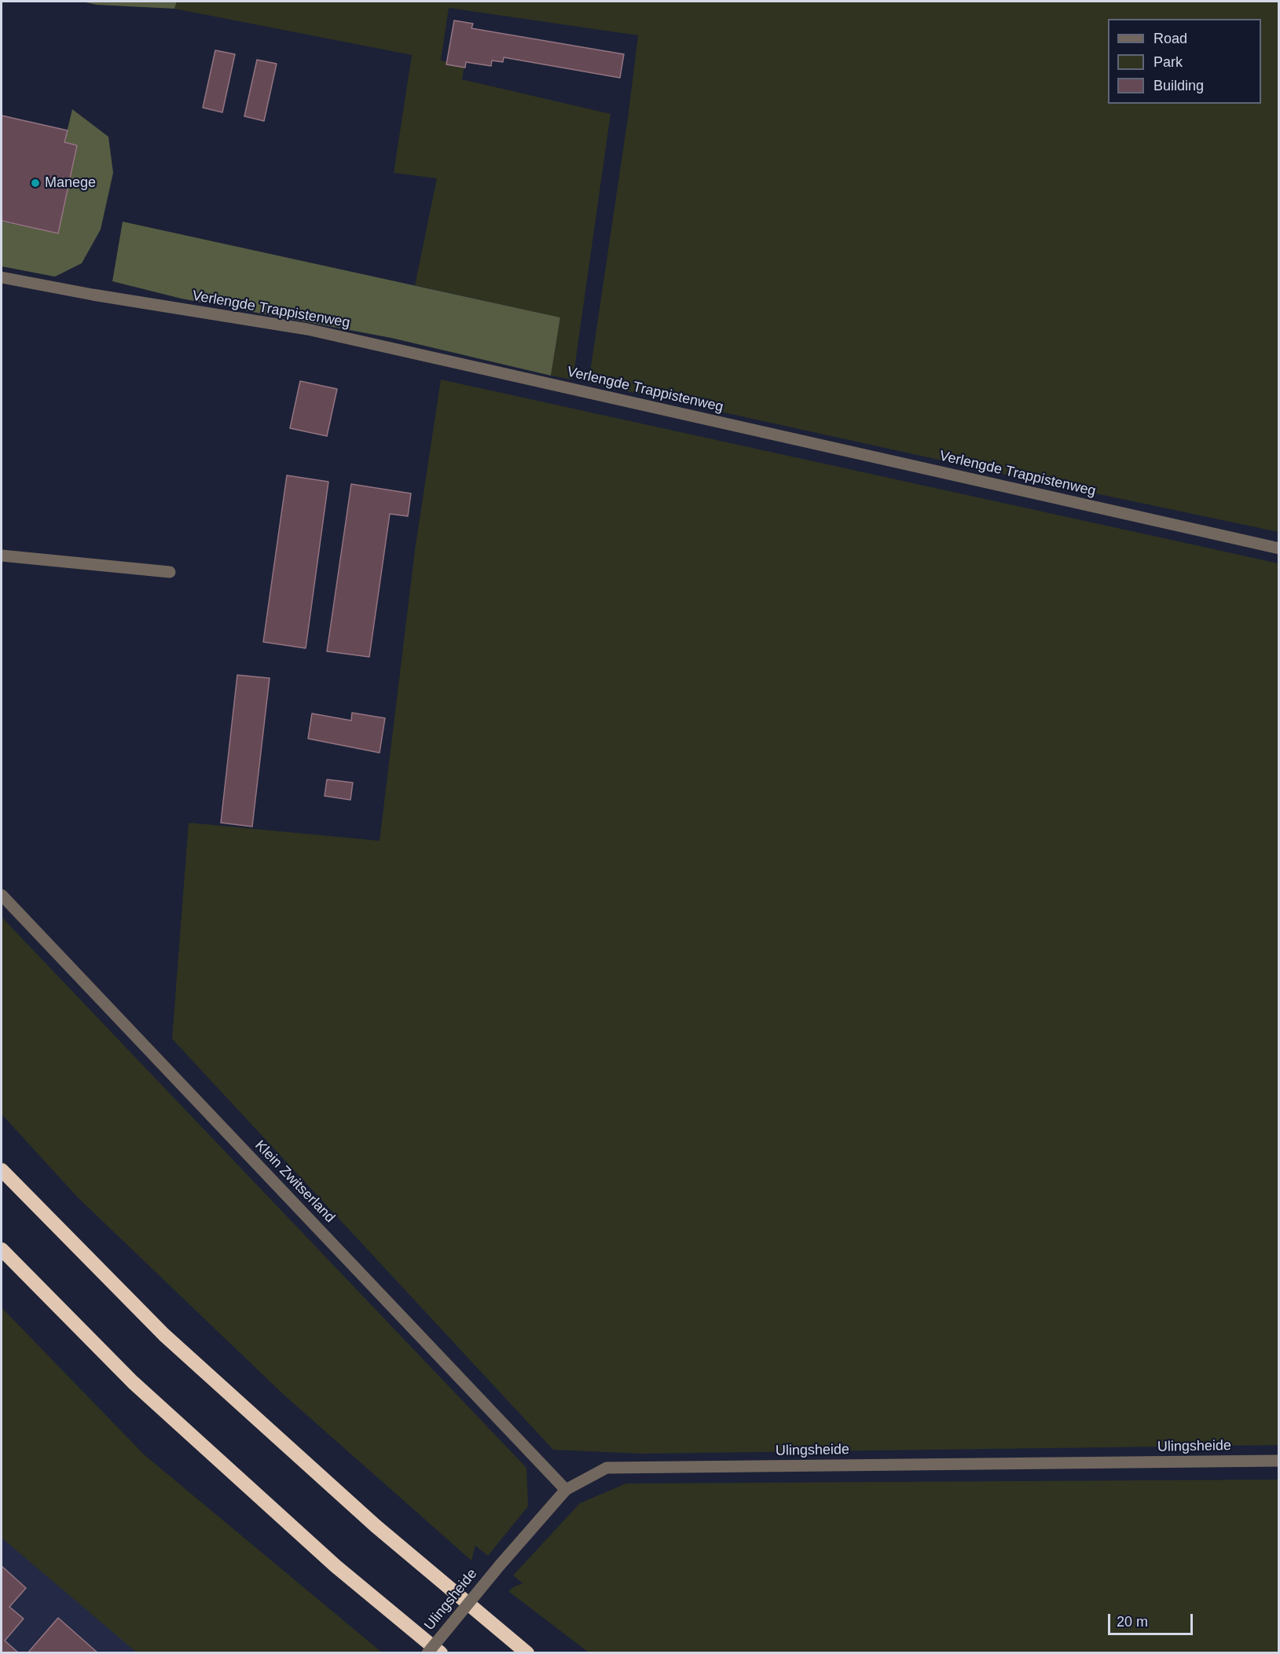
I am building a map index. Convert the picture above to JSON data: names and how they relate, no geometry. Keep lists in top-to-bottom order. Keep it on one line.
{"streets":{"street":["Verlengde Trappistenweg","Klein Zwitserland","Ulingsheide"]},"crossings":[["Klein Zwitserland","Ulingsheide"]],"places":["Manege"],"legend":["Road","Park","Building"],"scale_bar":"20 m"}
